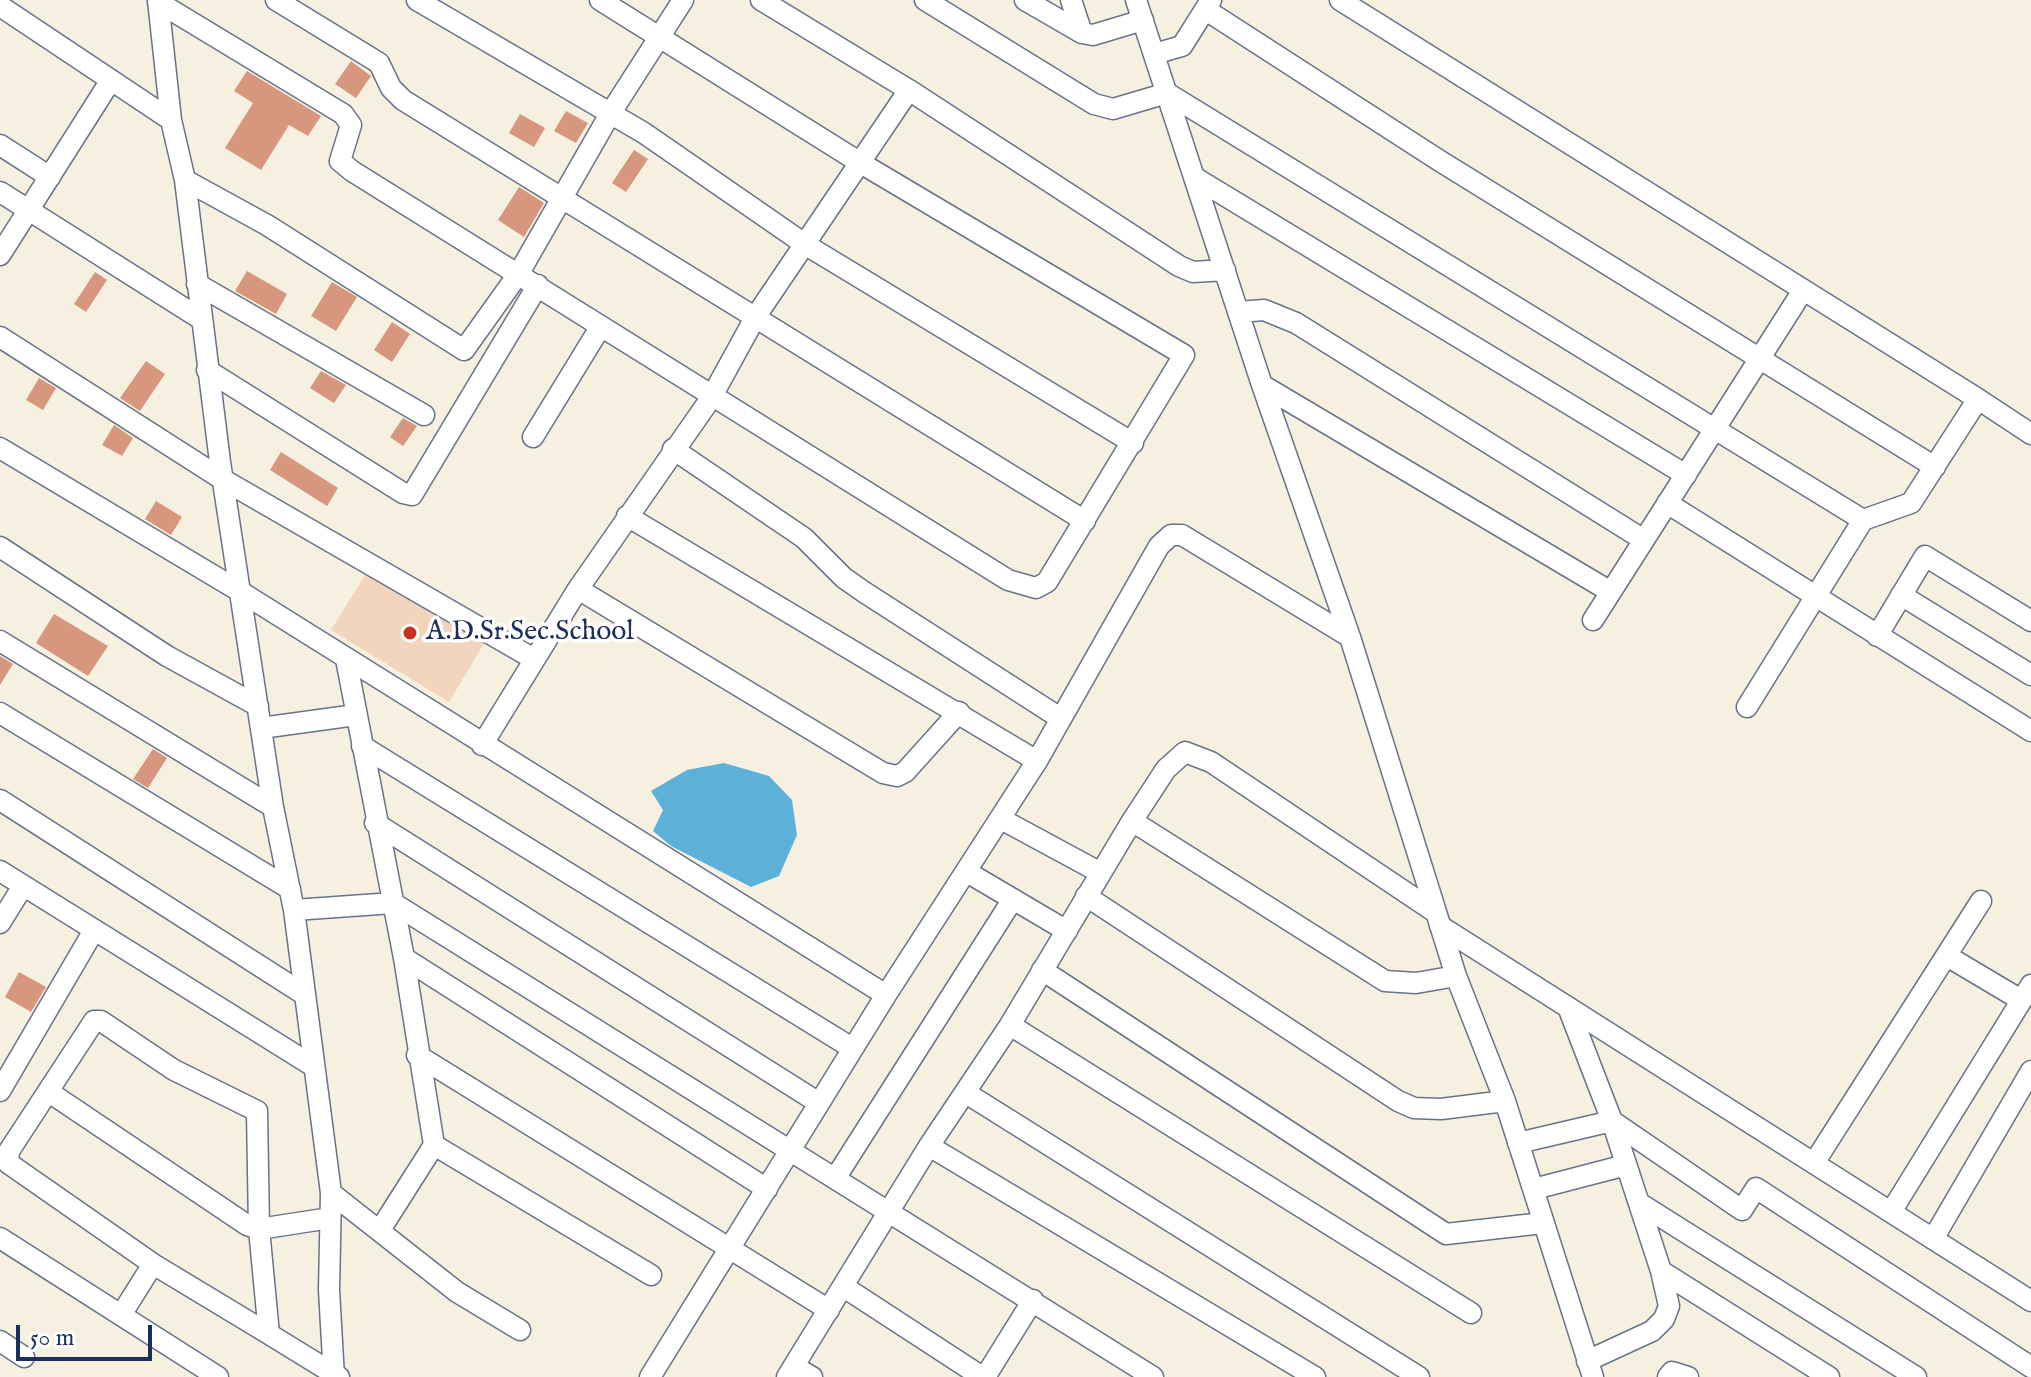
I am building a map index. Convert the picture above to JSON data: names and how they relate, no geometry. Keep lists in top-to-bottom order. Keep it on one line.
{"places":["A.D.Sr.Sec.School"],"scale_bar":"50 m"}
